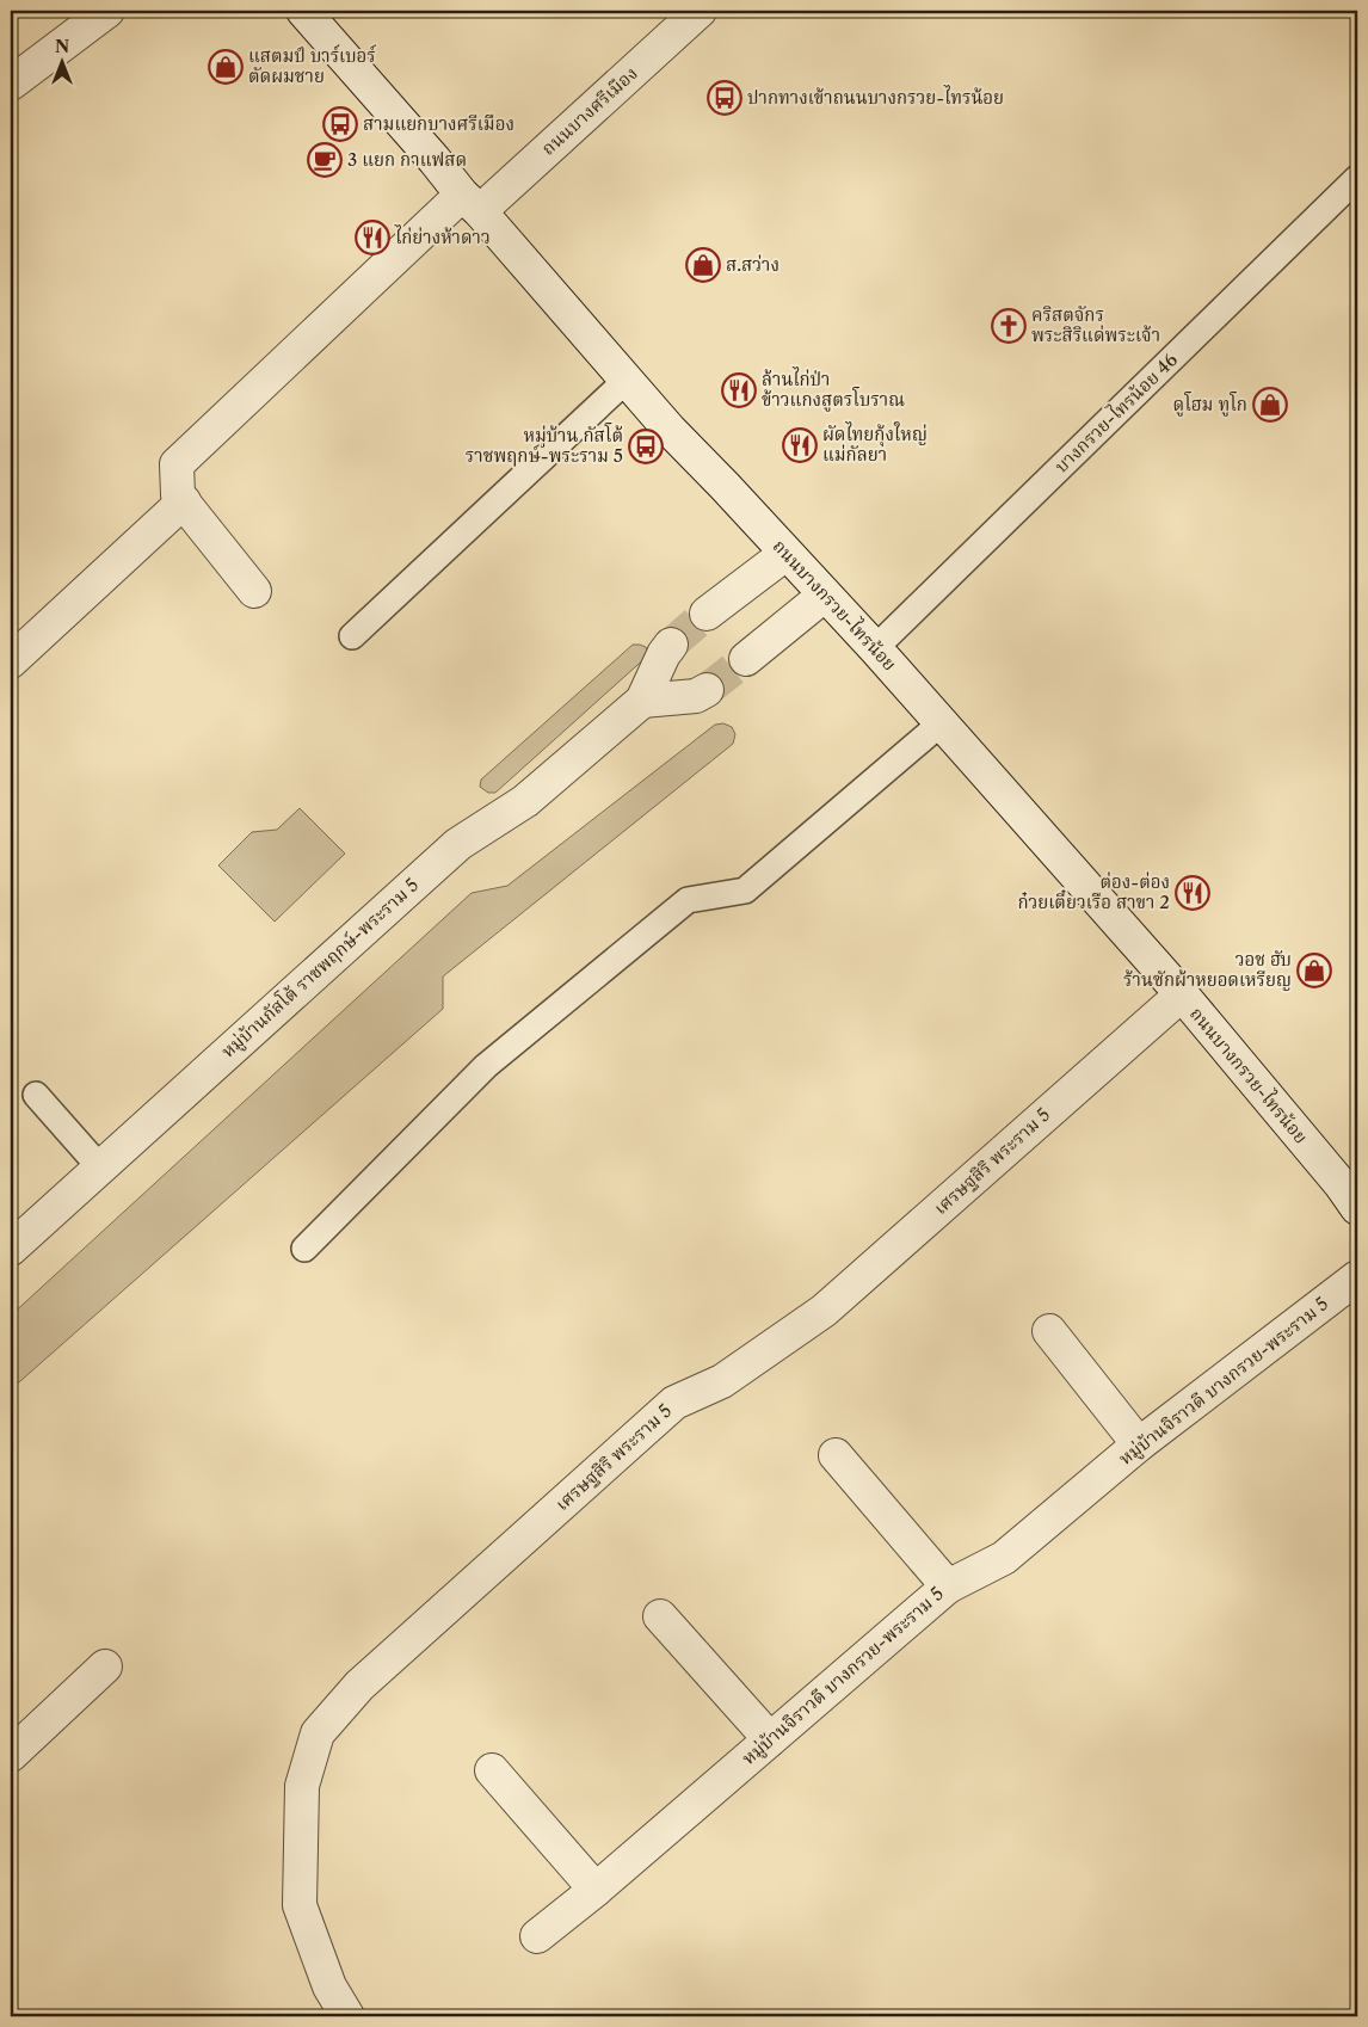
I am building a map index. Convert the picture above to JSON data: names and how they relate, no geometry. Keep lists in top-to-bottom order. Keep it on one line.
{"streets":{"street":["ถนนบางศรีเมือง","ถนนบางกรวย-ไทรน้อย","หมู่บ้านกัสโต้ ราชพฤกษ์-พระราม 5","เศรษฐสิริ พระราม 5","หมู่บ้านจิราวดี บางกรวย-พระราม 5"],"lane":["บางกรวย-ไทรน้อย 46"]},"crossings":[["ถนนบางศรีเมือง","ถนนบางกรวย-ไทรน้อย"],["บางกรวย-ไทรน้อย 46","ถนนบางกรวย-ไทรน้อย"],["ถนนบางกรวย-ไทรน้อย","เศรษฐสิริ พระราม 5"]],"places":{"shop":["แสตมป์ บาร์เบอร์ ตัดผมชาย","ส.สว่าง","ดูโฮม ทูโก","วอช ฮับ ร้านซักผ้าหยอดเหรียญ"],"bus stop":["ปากทางเข้าถนนบางกรวย-ไทรน้อย","สามแยกบางศรีเมือง","หมู่บ้าน กัสโต้ ราชพฤกษ์-พระราม 5"],"cafe":["3 แยก กาแฟสด"],"restaurant":["ไก่ย่างห้าดาว","ล้านไก่ป่า ข้าวแกงสูตรโบราณ","ผัดไทยกุ้งใหญ่ แม่กัลยา","ต่อง-ต่อง ก๋วยเตี๋ยวเรือ สาขา 2"],"church":["คริสตจักร พระสิริแด่พระเจ้า"]},"north":"top"}
